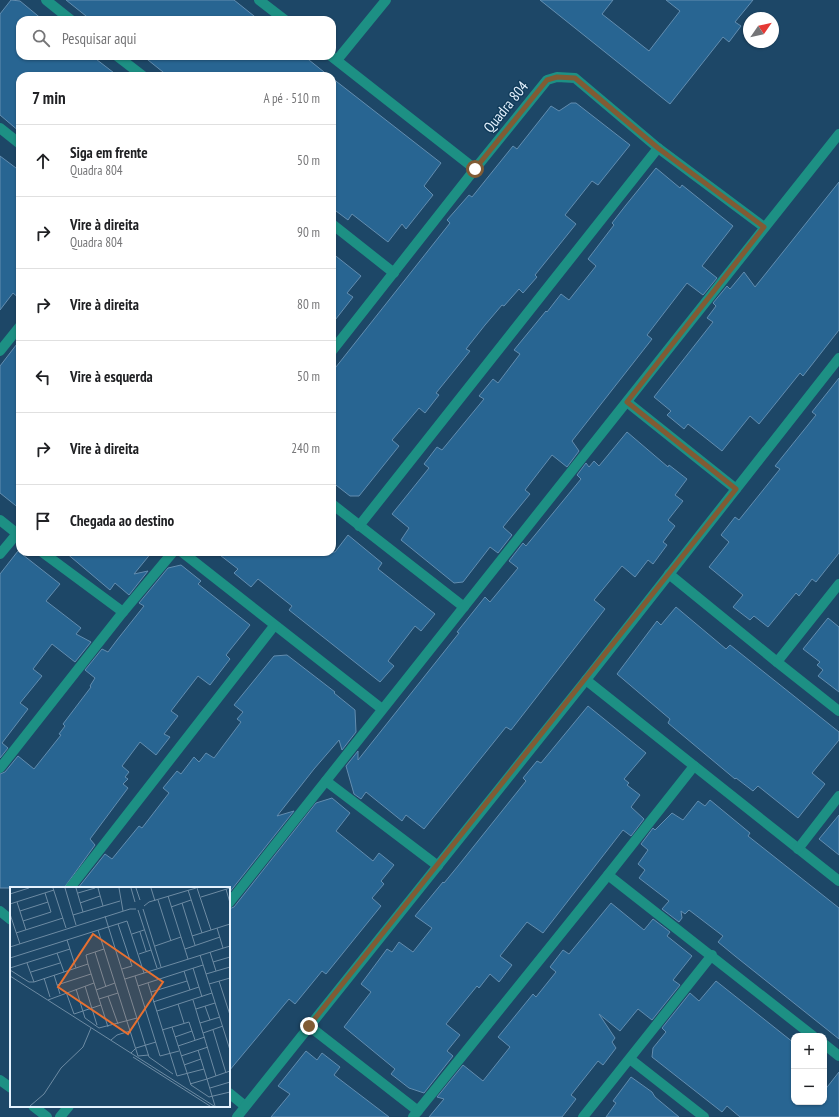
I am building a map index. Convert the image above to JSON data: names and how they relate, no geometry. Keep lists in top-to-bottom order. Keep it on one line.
{"streets":{"street":["Quadra 804"]},"north":"top right","page":{"search":"Pesquisar aqui","heading":["7 min","A pé · 510 m"],"list":[["Siga em frente","Quadra 804","50 m"],["Vire à direita","Quadra 804","90 m"],["Vire à direita","80 m"],["Vire à esquerda","50 m"],["Vire à direita","240 m"],"Chegada ao destino"],"map_buttons":["+","−"]}}
